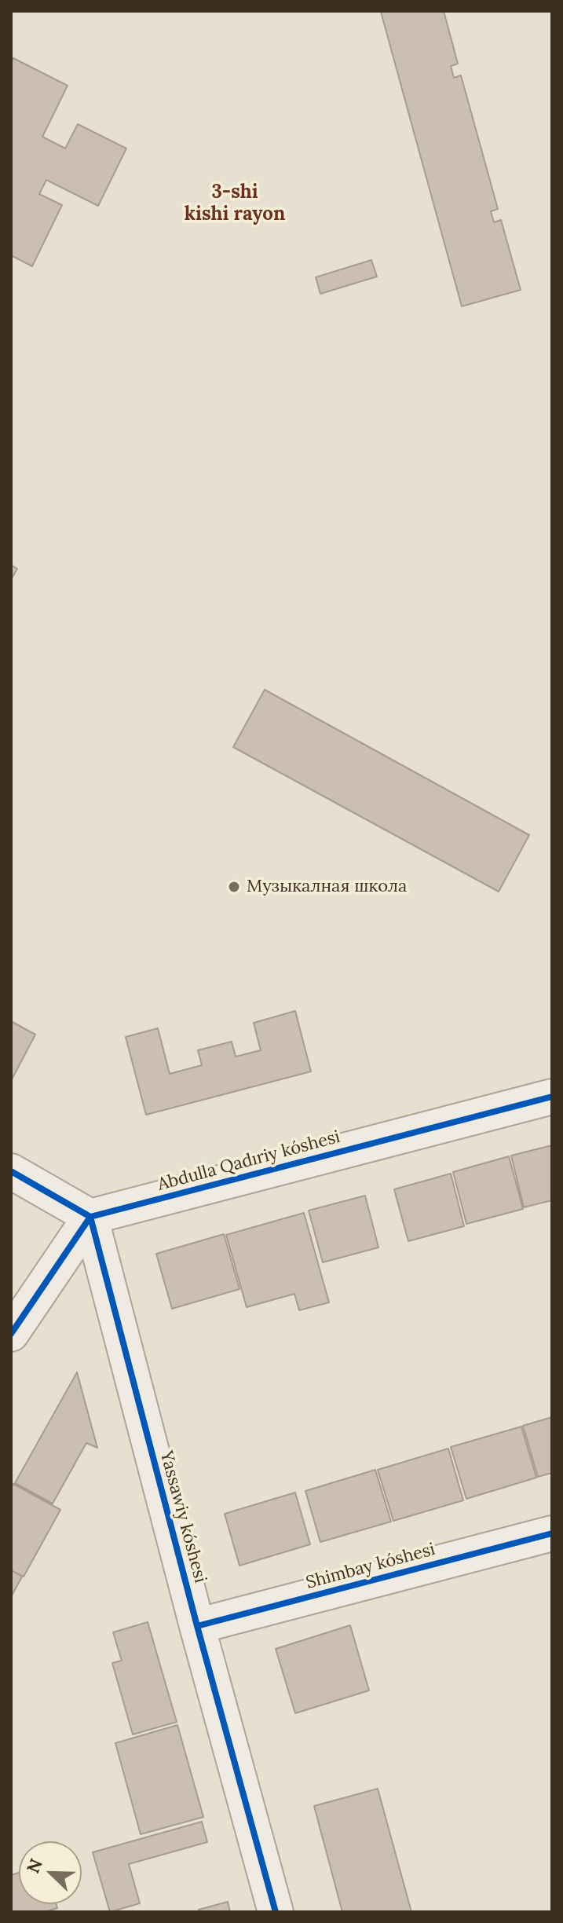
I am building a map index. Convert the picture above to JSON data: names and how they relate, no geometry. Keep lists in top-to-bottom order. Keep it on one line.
{"streets":{"street":["Abdulla Qadıriy kóshesi","Yassawiy kóshesi","Shimbay kóshesi"]},"crossings":[["Abdulla Qadıriy kóshesi","Yassawiy kóshesi"],["Yassawiy kóshesi","Shimbay kóshesi"]],"districts":["3-shi kishi rayon"],"places":["Музыкалная школа"],"north":"top left"}
